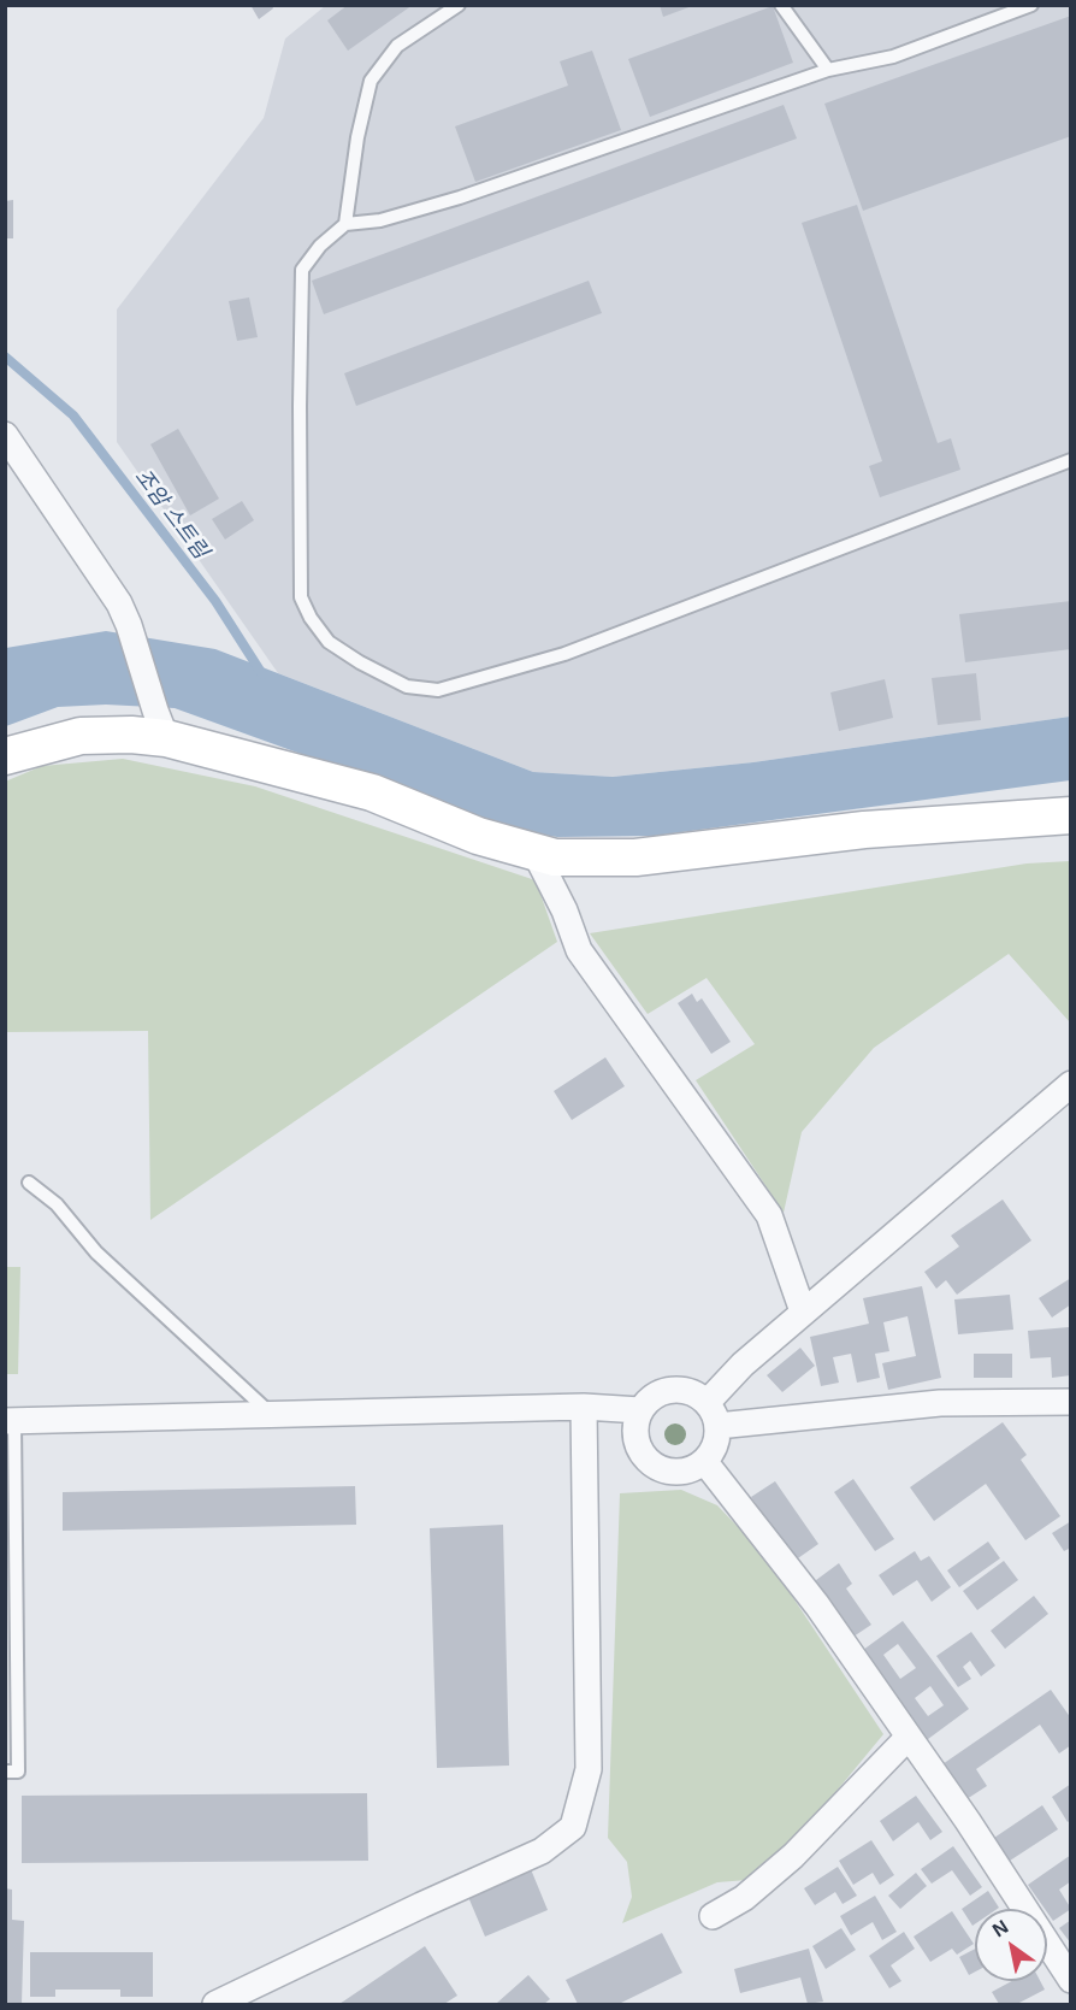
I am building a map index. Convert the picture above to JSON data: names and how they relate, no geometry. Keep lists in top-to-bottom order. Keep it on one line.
{"water":["조암 스트림"],"north":"top left"}
